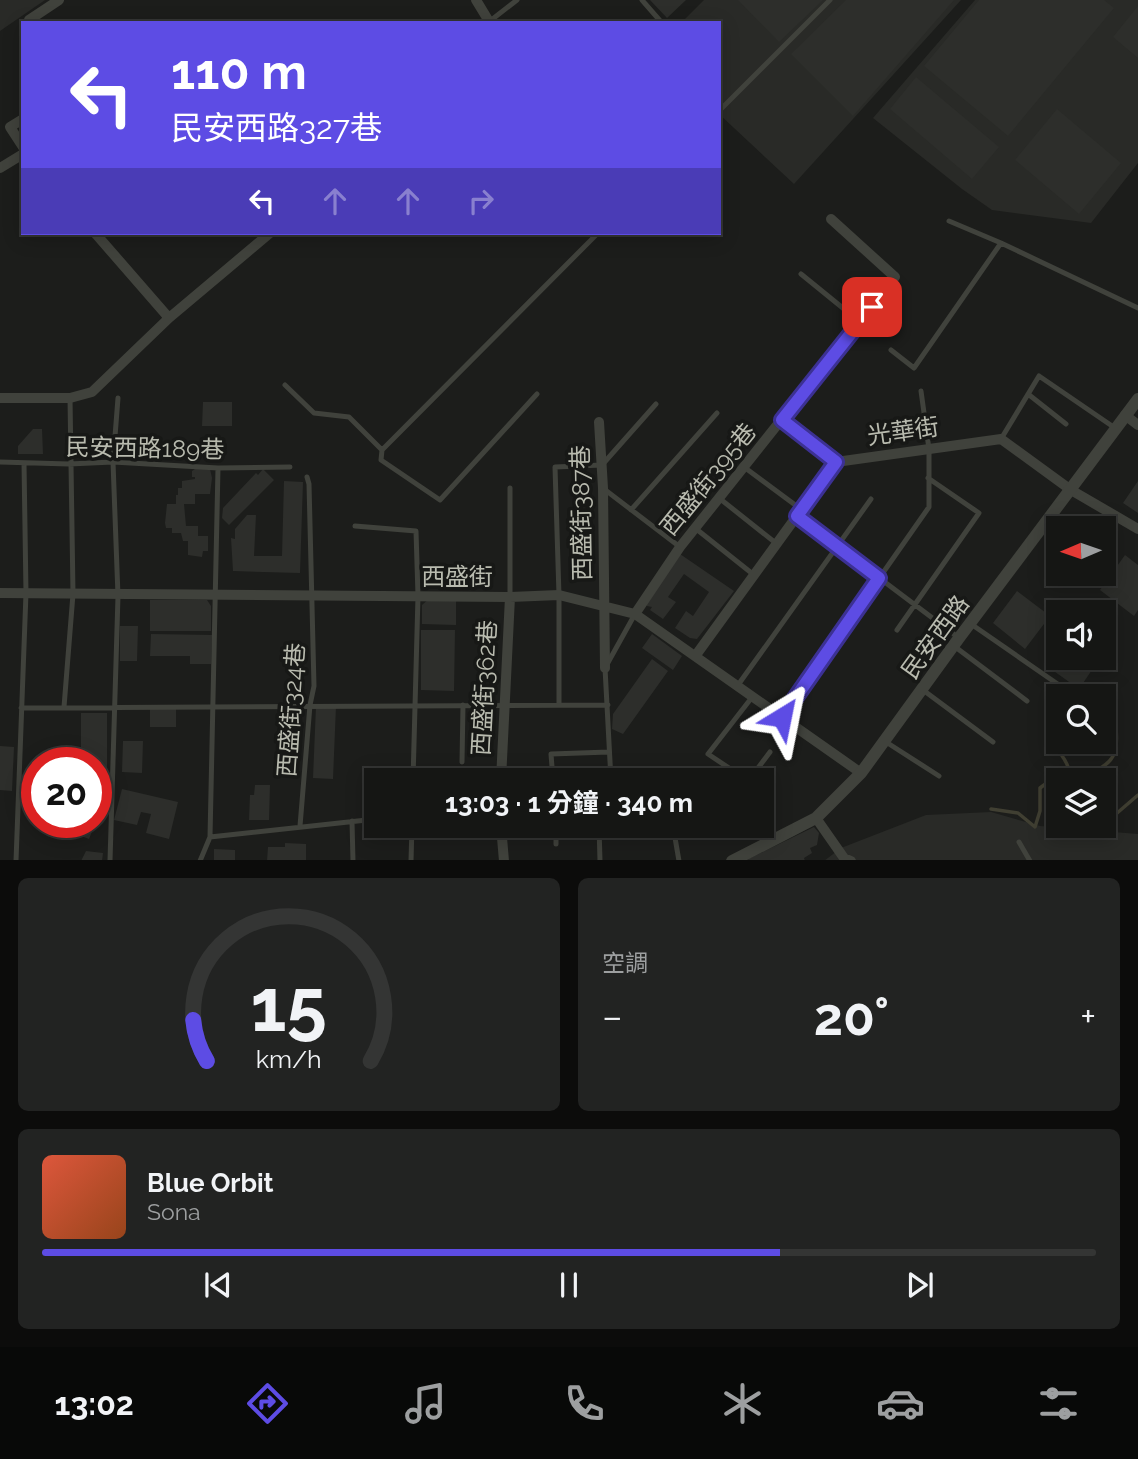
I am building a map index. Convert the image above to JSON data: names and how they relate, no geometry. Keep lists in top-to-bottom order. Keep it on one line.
{"streets":{"street":["光華街","西盛街395巷","西盛街387巷","西盛街","民安西路","西盛街362巷"],"lane":["民安西路189巷","西盛街324巷"]},"crossings":[["光華街","西盛街"],["西盛街395巷","西盛街"],["西盛街387巷","西盛街"],["西盛街","民安西路"],["西盛街","西盛街362巷"],["西盛街","西盛街324巷"]],"north":"left","page":{"turn":["110 m","民安西路327巷"],"limit":"20","trip":"13:03 · 1 分鐘 · 340 m","tile":"空調","heat":["−","20°","+"],"song":["Blue Orbit","Sona"],"tabs":"13:02","gauge":["15","km/h"]}}
